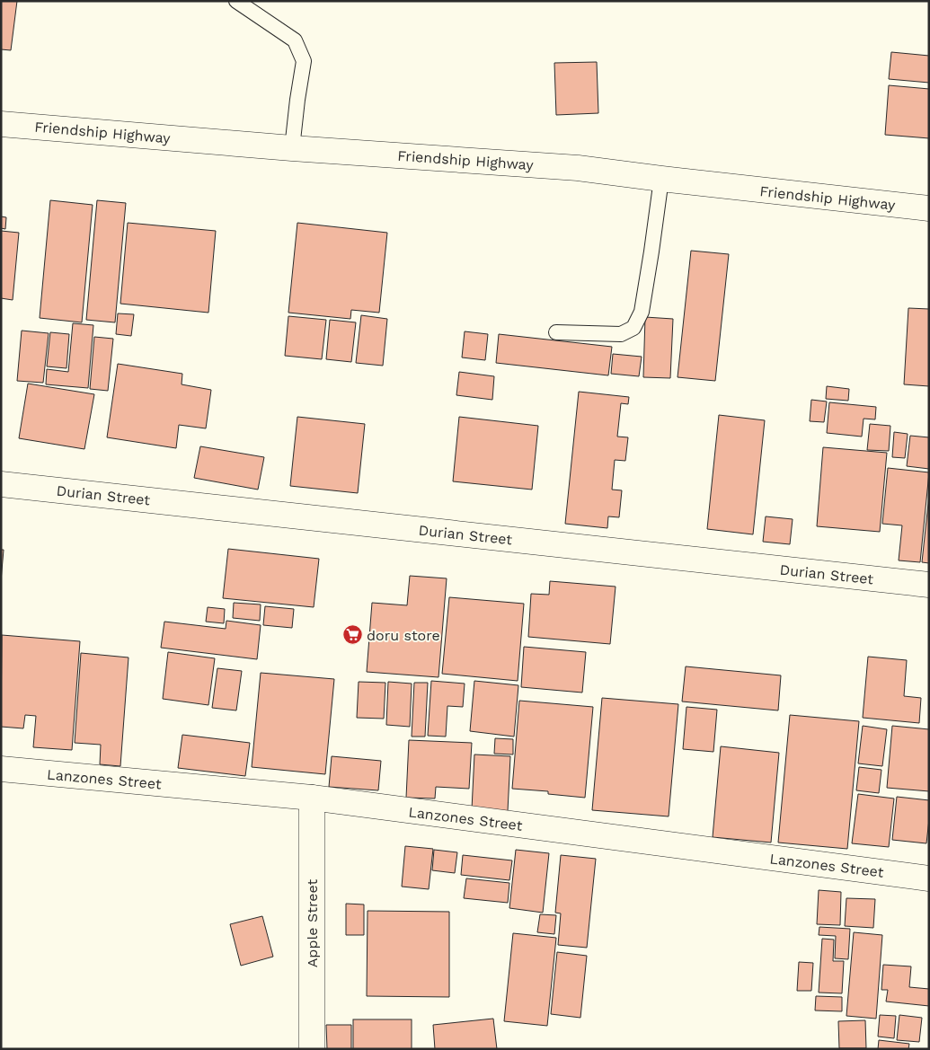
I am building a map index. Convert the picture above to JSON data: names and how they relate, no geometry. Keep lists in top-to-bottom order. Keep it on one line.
{"streets":{"street":["Friendship Highway","Durian Street","Lanzones Street","Apple Street"]},"crossings":[["Lanzones Street","Apple Street"]],"places":{"supermarket":["doru store"]}}
